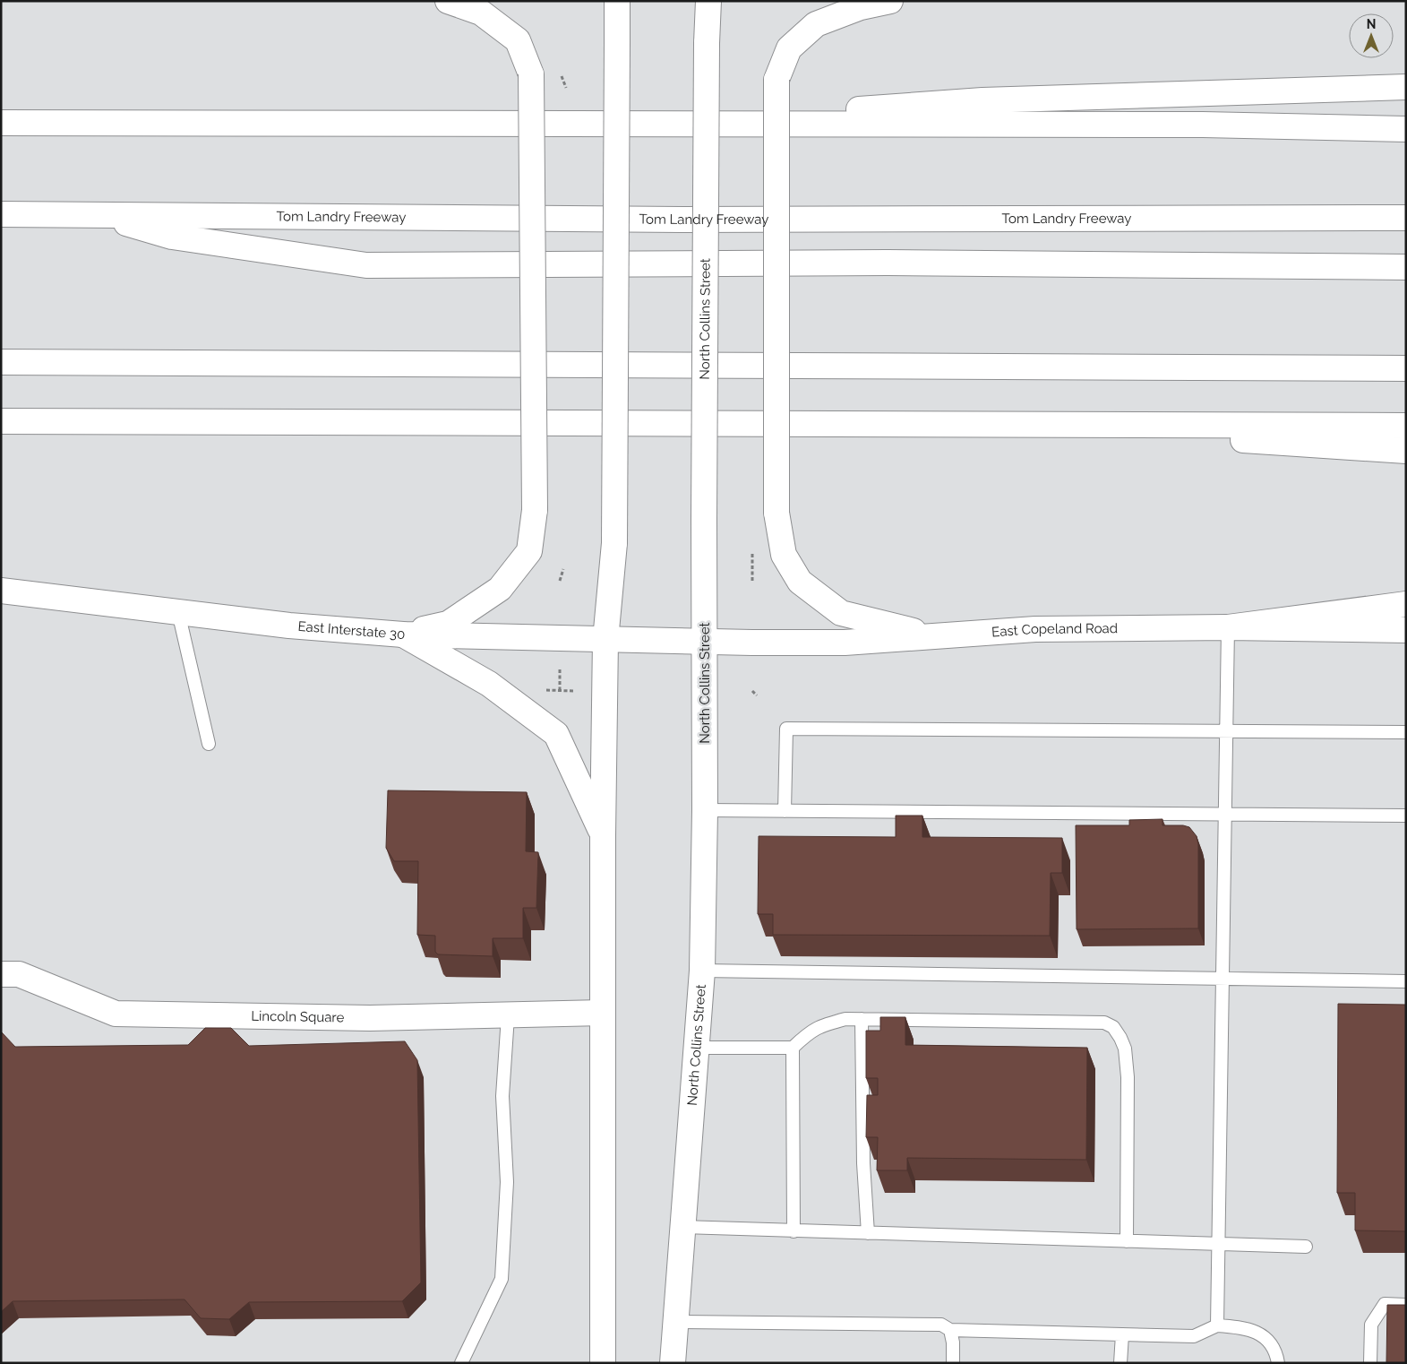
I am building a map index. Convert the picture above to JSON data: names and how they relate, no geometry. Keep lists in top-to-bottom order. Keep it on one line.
{"streets":{"main road":["Tom Landry Freeway","North Collins Street","East Interstate 30","East Copeland Road","Lincoln Square"]},"crossings":[["North Collins Street","East Interstate 30"],["North Collins Street","East Copeland Road"],["East Interstate 30","East Copeland Road"]],"north":"top"}
